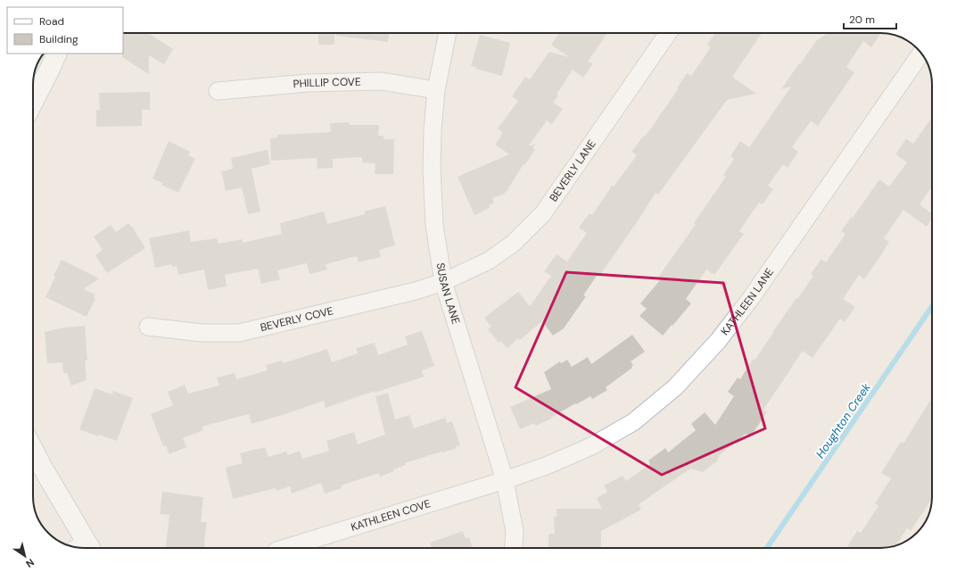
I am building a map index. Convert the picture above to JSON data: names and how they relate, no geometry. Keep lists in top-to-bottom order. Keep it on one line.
{"streets":{"street":["PHILLIP COVE","BEVERLY LANE","SUSAN LANE","KATHLEEN LANE","BEVERLY COVE","KATHLEEN COVE"]},"crossings":[["PHILLIP COVE","SUSAN LANE"],["BEVERLY LANE","SUSAN LANE"],["BEVERLY LANE","BEVERLY COVE"],["SUSAN LANE","KATHLEEN LANE"],["SUSAN LANE","BEVERLY COVE"],["SUSAN LANE","KATHLEEN COVE"],["KATHLEEN LANE","KATHLEEN COVE"]],"water":["Houghton Creek"],"legend":["Road","Building"],"scale_bar":"20 m","north":"bottom right"}
